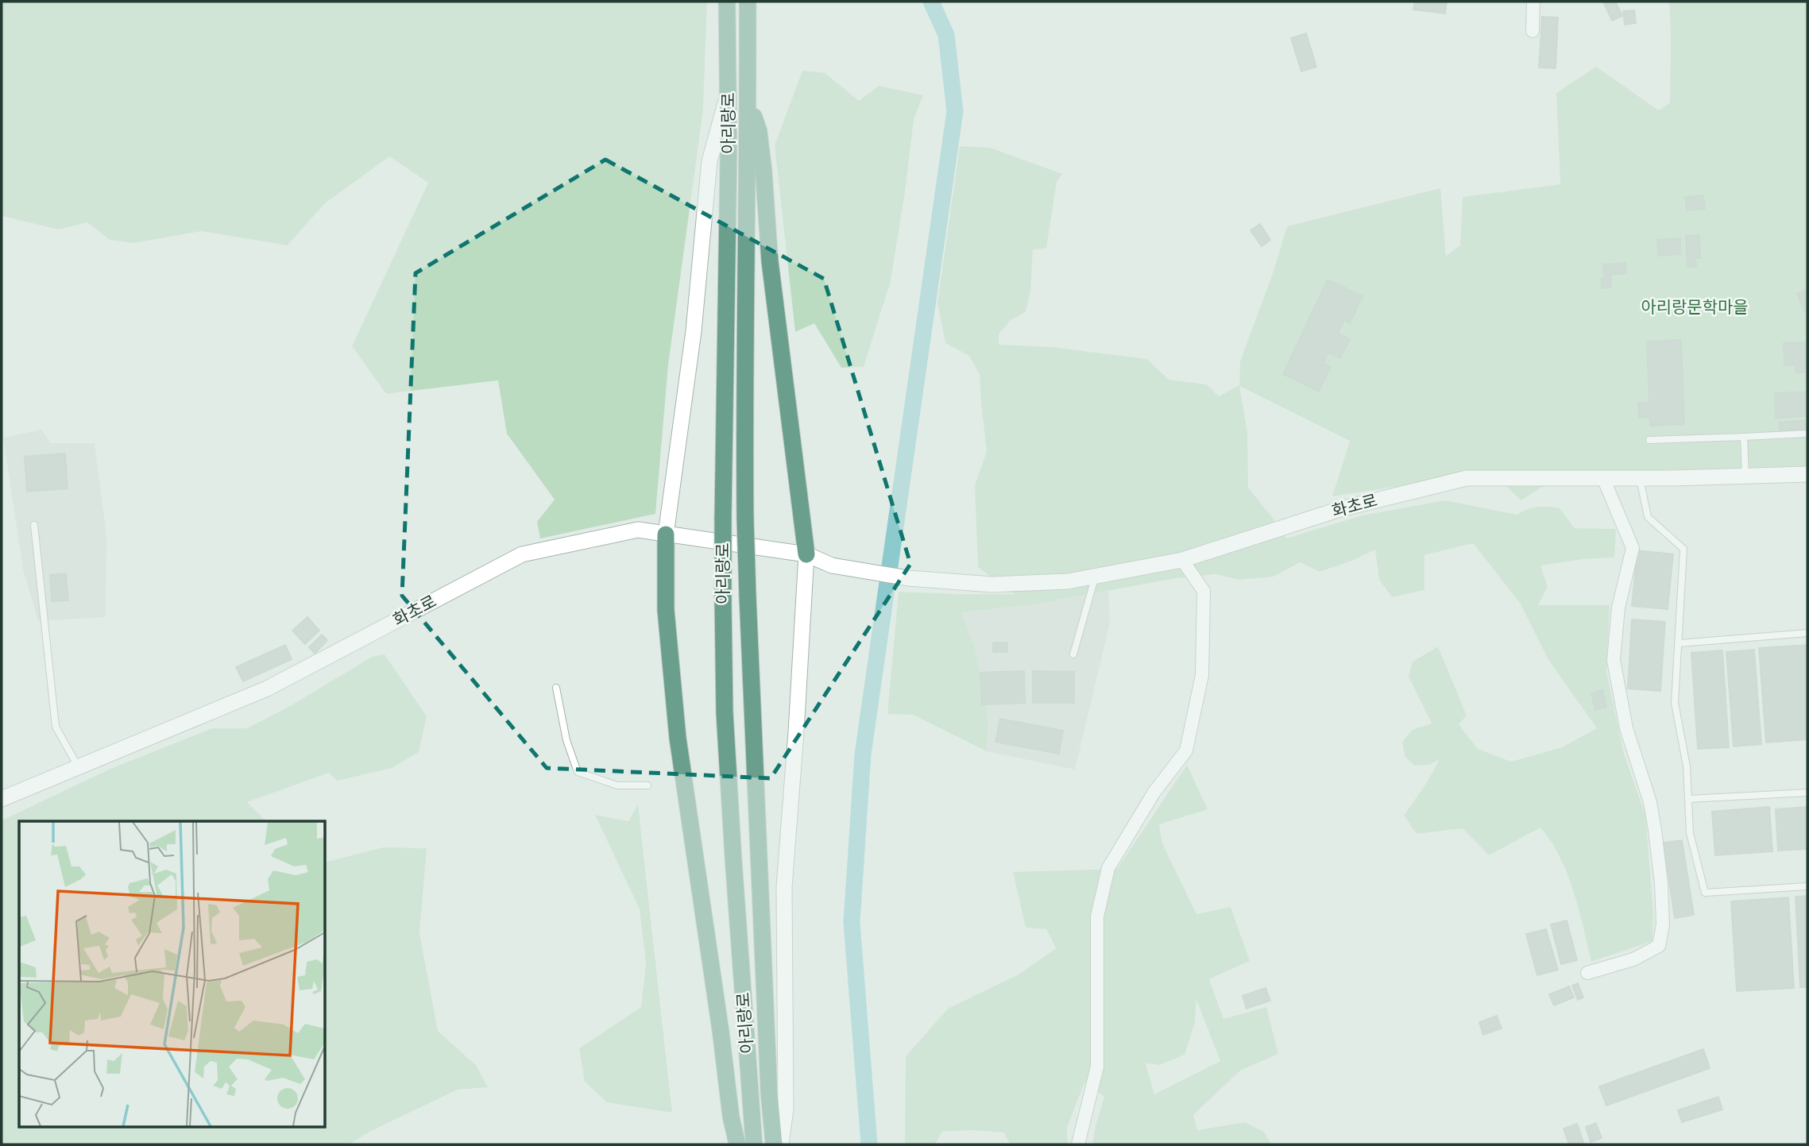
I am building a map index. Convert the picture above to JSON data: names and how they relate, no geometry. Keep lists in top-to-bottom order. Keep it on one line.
{"streets":{"main road":["아리랑로"],"street":["화초로"]},"parks":["아리랑문학마을"]}
